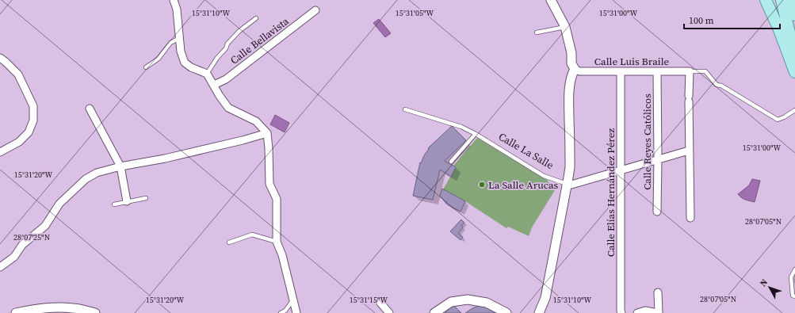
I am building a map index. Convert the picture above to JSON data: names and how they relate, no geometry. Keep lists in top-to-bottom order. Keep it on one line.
{"streets":{"street":["Calle Bellavista","Calle Luis Braile","Calle Reyes Católicos","Calle Elías Hernández Pérez"],"lane":["Calle La Salle"]},"crossings":[["Calle Luis Braile","Calle Reyes Católicos"],["Calle Luis Braile","Calle Elías Hernández Pérez"]],"places":["La Salle Arucas"],"scale_bar":"100 m","north":"top left","coordinates":["15°31'10\"W","15°31'05\"W","15°31'00\"W","15°31'20\"W","28°07'05\"N","28°07'25\"N","15°31'15\"W"]}
